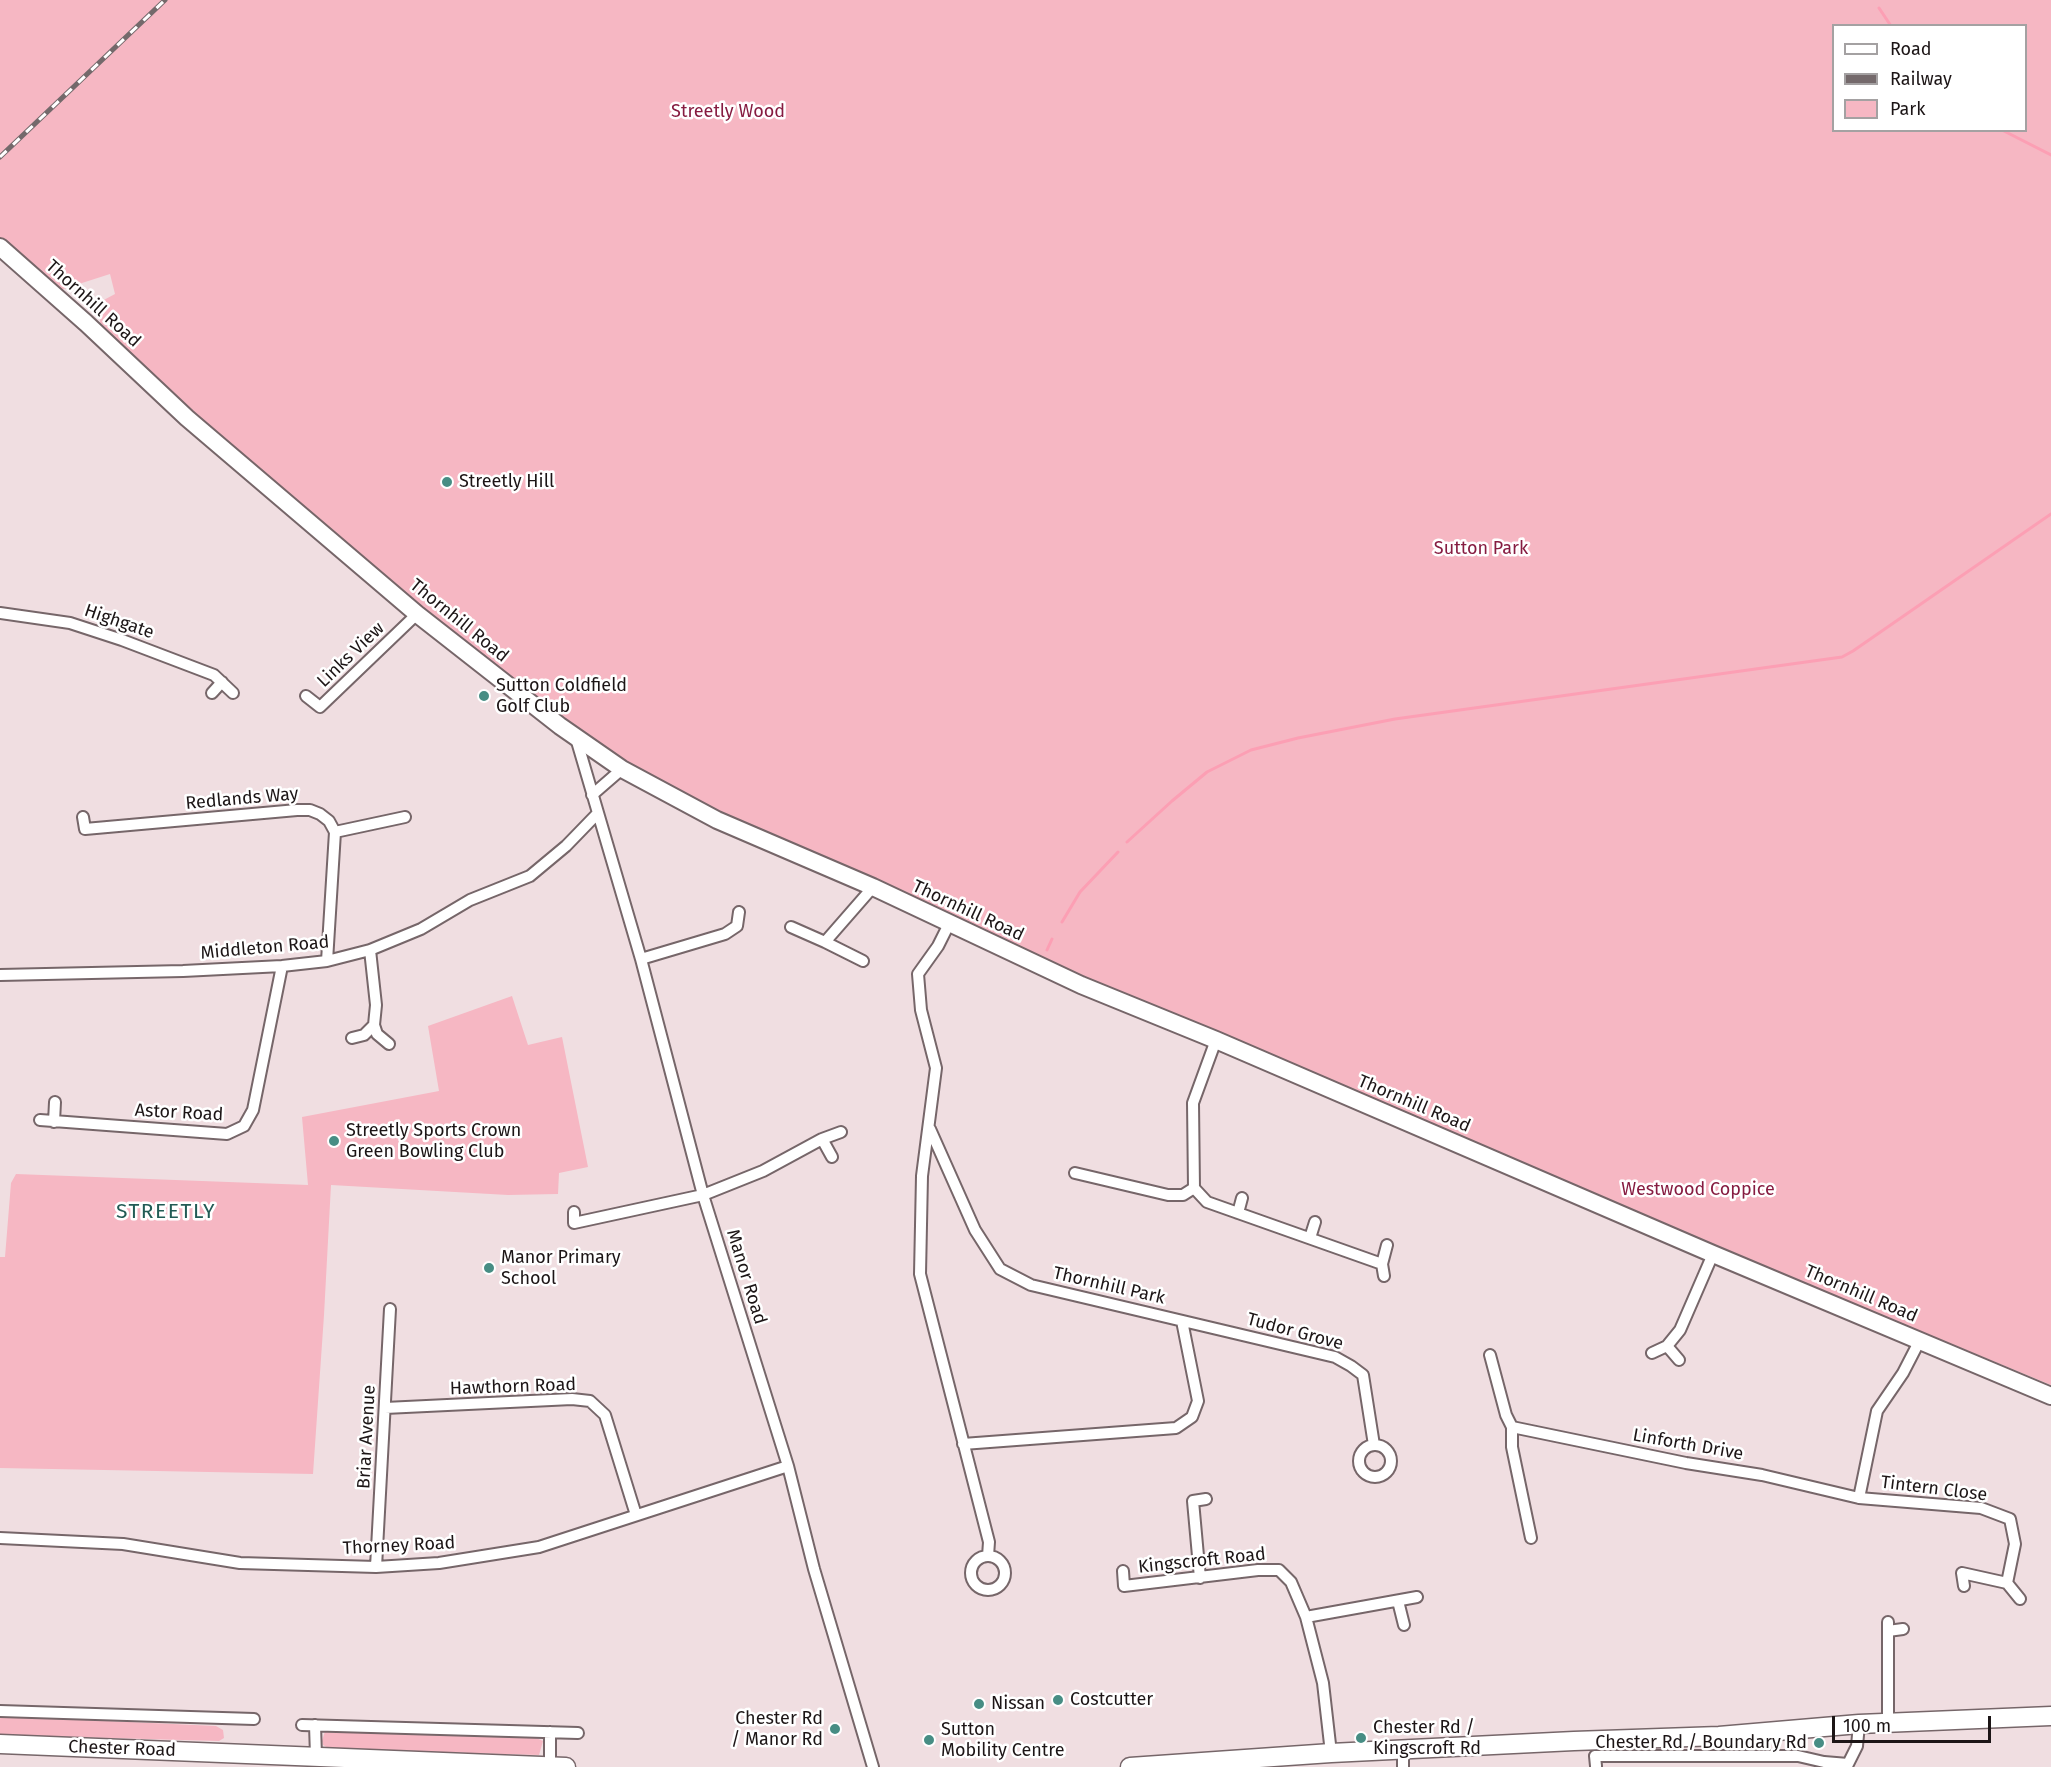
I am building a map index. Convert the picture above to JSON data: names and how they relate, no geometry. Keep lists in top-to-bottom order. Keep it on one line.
{"streets":{"highway":["Chester Road"],"main road":["Thornhill Road"],"street":["Highgate","Links View","Redlands Way","Middleton Road","Astor Road","Manor Road","Thornhill Park","Tudor Grove","Hawthorn Road","Briar Avenue","Linforth Drive","Tintern Close","Thorney Road","Kingscroft Road"]},"crossings":[["Thornhill Road","Links View"],["Thornhill Road","Manor Road"],["Middleton Road","Astor Road"],["Middleton Road","Manor Road"],["Manor Road","Thorney Road"],["Thornhill Park","Tudor Grove"],["Hawthorn Road","Briar Avenue"],["Hawthorn Road","Thorney Road"],["Briar Avenue","Thorney Road"],["Linforth Drive","Tintern Close"]],"districts":["STREETLY"],"parks":["Streetly Wood","Sutton Park","Westwood Coppice"],"places":["Streetly Hill","Sutton Coldfield Golf Club","Streetly Sports Crown Green Bowling Club","Manor Primary School","Costcutter","Nissan","Chester Rd / Manor Rd","Chester Rd / Kingscroft Rd","Sutton Mobility Centre","Chester Rd / Boundary Rd"],"legend":["Road","Railway","Park"],"scale_bar":"100 m"}
